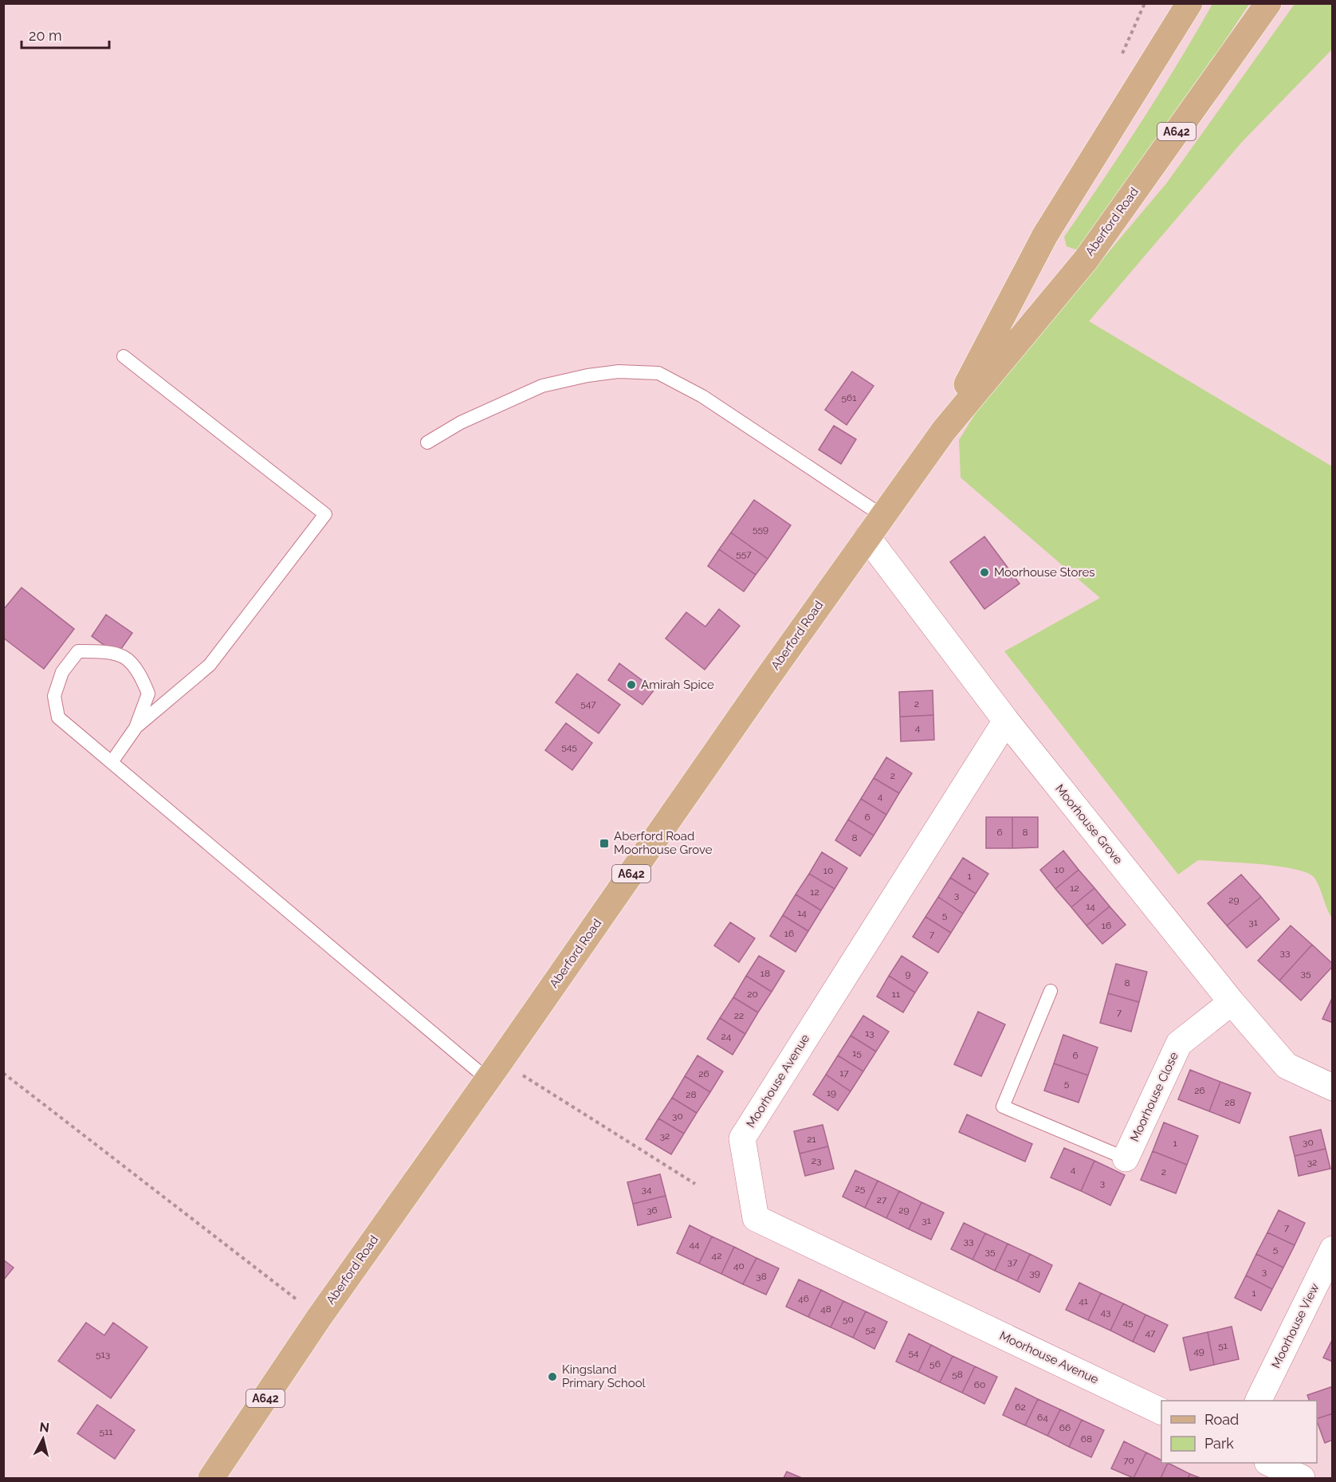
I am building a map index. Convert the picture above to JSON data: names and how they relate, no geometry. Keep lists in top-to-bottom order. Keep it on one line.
{"streets":{"main road":["A642","Aberford Road"],"street":["Moorhouse Grove","Moorhouse Avenue","Moorhouse Close","Moorhouse View"]},"crossings":[["Aberford Road","Moorhouse Grove"],["Moorhouse Grove","Moorhouse Avenue"],["Moorhouse Grove","Moorhouse Close"]],"places":{"other":["Moorhouse Stores","Amirah Spice","Kingsland Primary School"],"transit":["Aberford Road Moorhouse Grove"]},"house_numbers":["561","559","557","547","2","4","545","2","4","6","6","8","8","10","10","1","12","12","3","29","14","14","5","31","16","16","7","33","18","35","9","8","20","11","7","22","13","24","15","6","17","26","5","26","19","28","28","30","32","21","30","1","23","32","4","2","3","25","34","27","36","29","31","7","33","44","5","35","42","37","40","3","39","38","1","46","41","48","43","50","45","52","47","51","49","54","513","56","58","60","62","64","66","511","68","70"],"legend":["Road","Park"],"scale_bar":"20 m","north":"top"}
